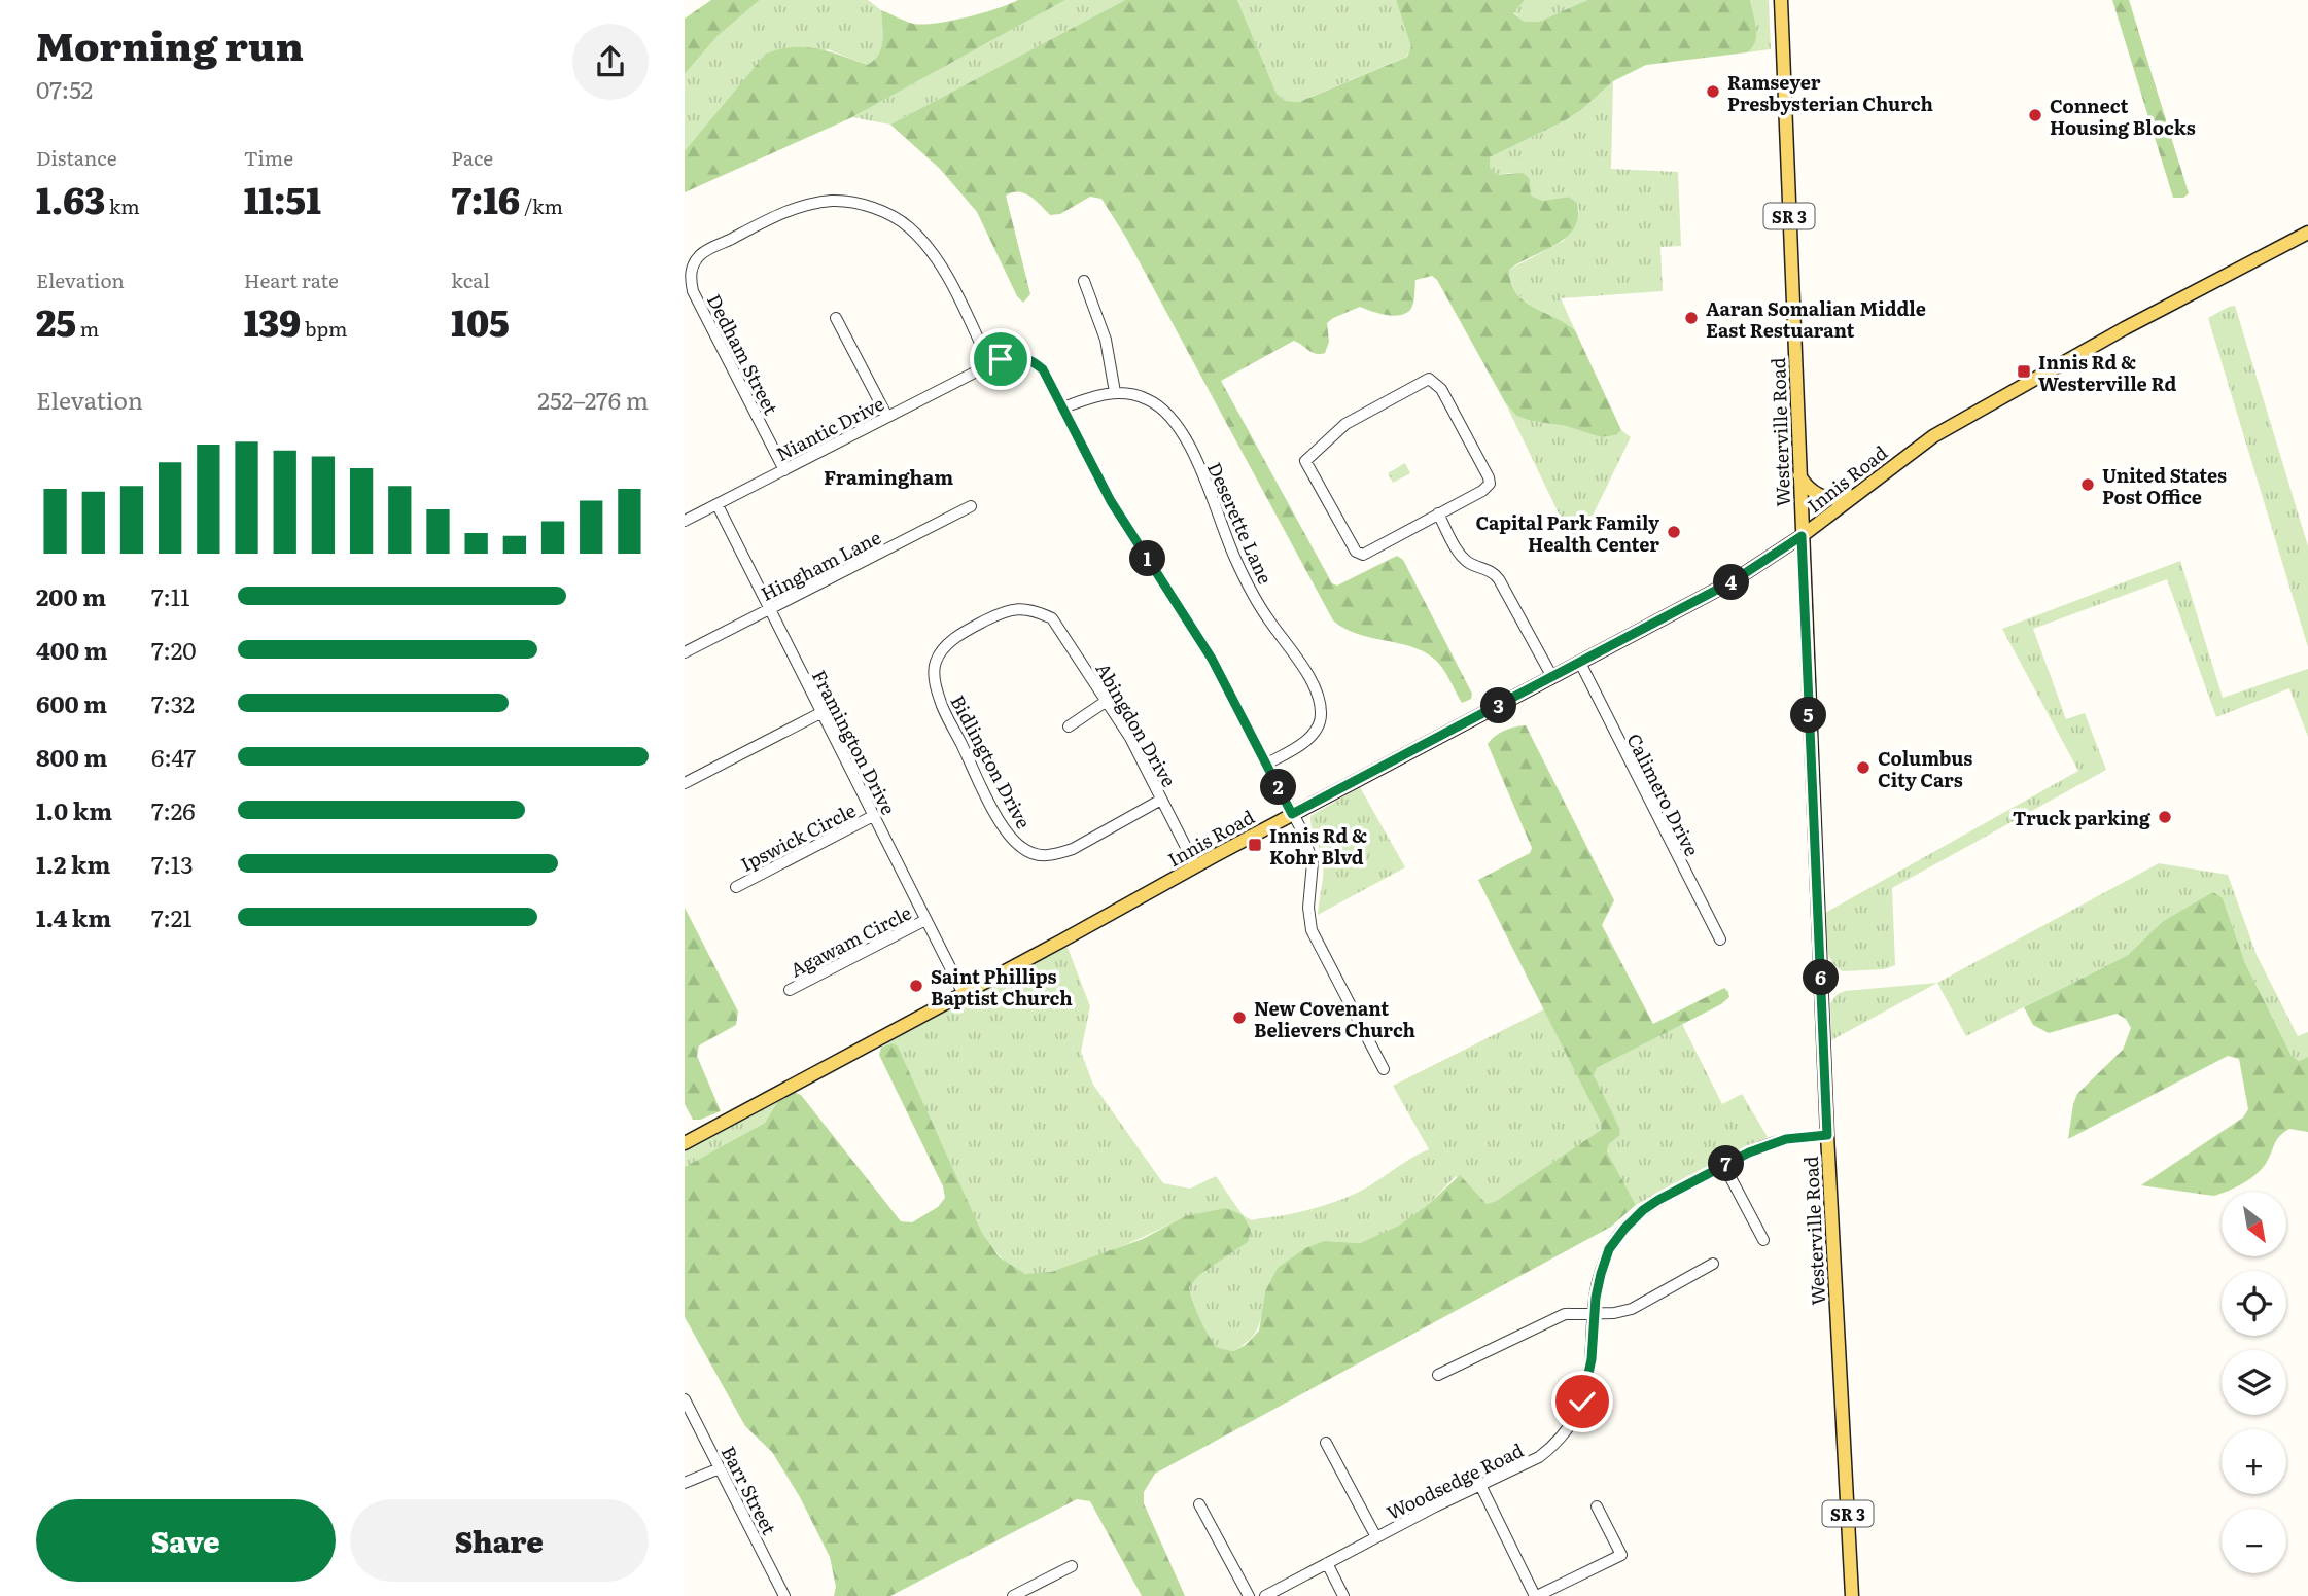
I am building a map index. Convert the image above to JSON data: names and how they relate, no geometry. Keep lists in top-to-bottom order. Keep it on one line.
{"streets":{"main road":["SR 3","Westerville Road","Innis Road"],"street":["Dedham Street","Niantic Drive","Deserette Lane","Hingham Lane","Abingdon Drive","Framington Drive","Bidlington Drive","Calimero Drive","Ipswick Circle","Agawam Circle","Woodsedge Road","Barr Street"]},"crossings":[["Dedham Street","Niantic Drive"],["Niantic Drive","Deserette Lane"],["Niantic Drive","Framington Drive"],["Westerville Road","Innis Road"],["Westerville Road","Woodsedge Road"],["Innis Road","Abingdon Drive"],["Innis Road","Framington Drive"],["Innis Road","Calimero Drive"],["Hingham Lane","Framington Drive"],["Abingdon Drive","Bidlington Drive"],["Framington Drive","Ipswick Circle"],["Framington Drive","Agawam Circle"]],"districts":["Framingham"],"places":{"other":["Ramseyer Presbysterian Church","Connect Housing Blocks","Aaran Somalian Middle East Restuarant","United States Post Office","Capital Park Family Health Center","Columbus City Cars","Truck parking","Saint Phillips Baptist Church","New Covenant Believers Church"],"transit":["Innis Rd & Westerville Rd","Innis Rd & Kohr Blvd"]},"north":"bottom right","page":{"heading":["Morning run","07:52"],"stats":[["Distance","1.63 km"],["Time","11:51"],["Pace","7:16 /km"],["Elevation","25 m"],["Heart rate","139 bpm"],["kcal","105"]],"chart":["Elevation","252–276 m"],"pins":["1","4","3","5","2","6","7"],"list":[{"name":"200 m","note":"7:11"},{"name":"400 m","note":"7:20"},{"name":"600 m","note":"7:32"},{"name":"800 m","note":"6:47"},{"name":"1.0 km","note":"7:26"},{"name":"1.2 km","note":"7:13"},{"name":"1.4 km","note":"7:21"}],"map_buttons":["+","−"],"buttons":["Save","Share"]}}
